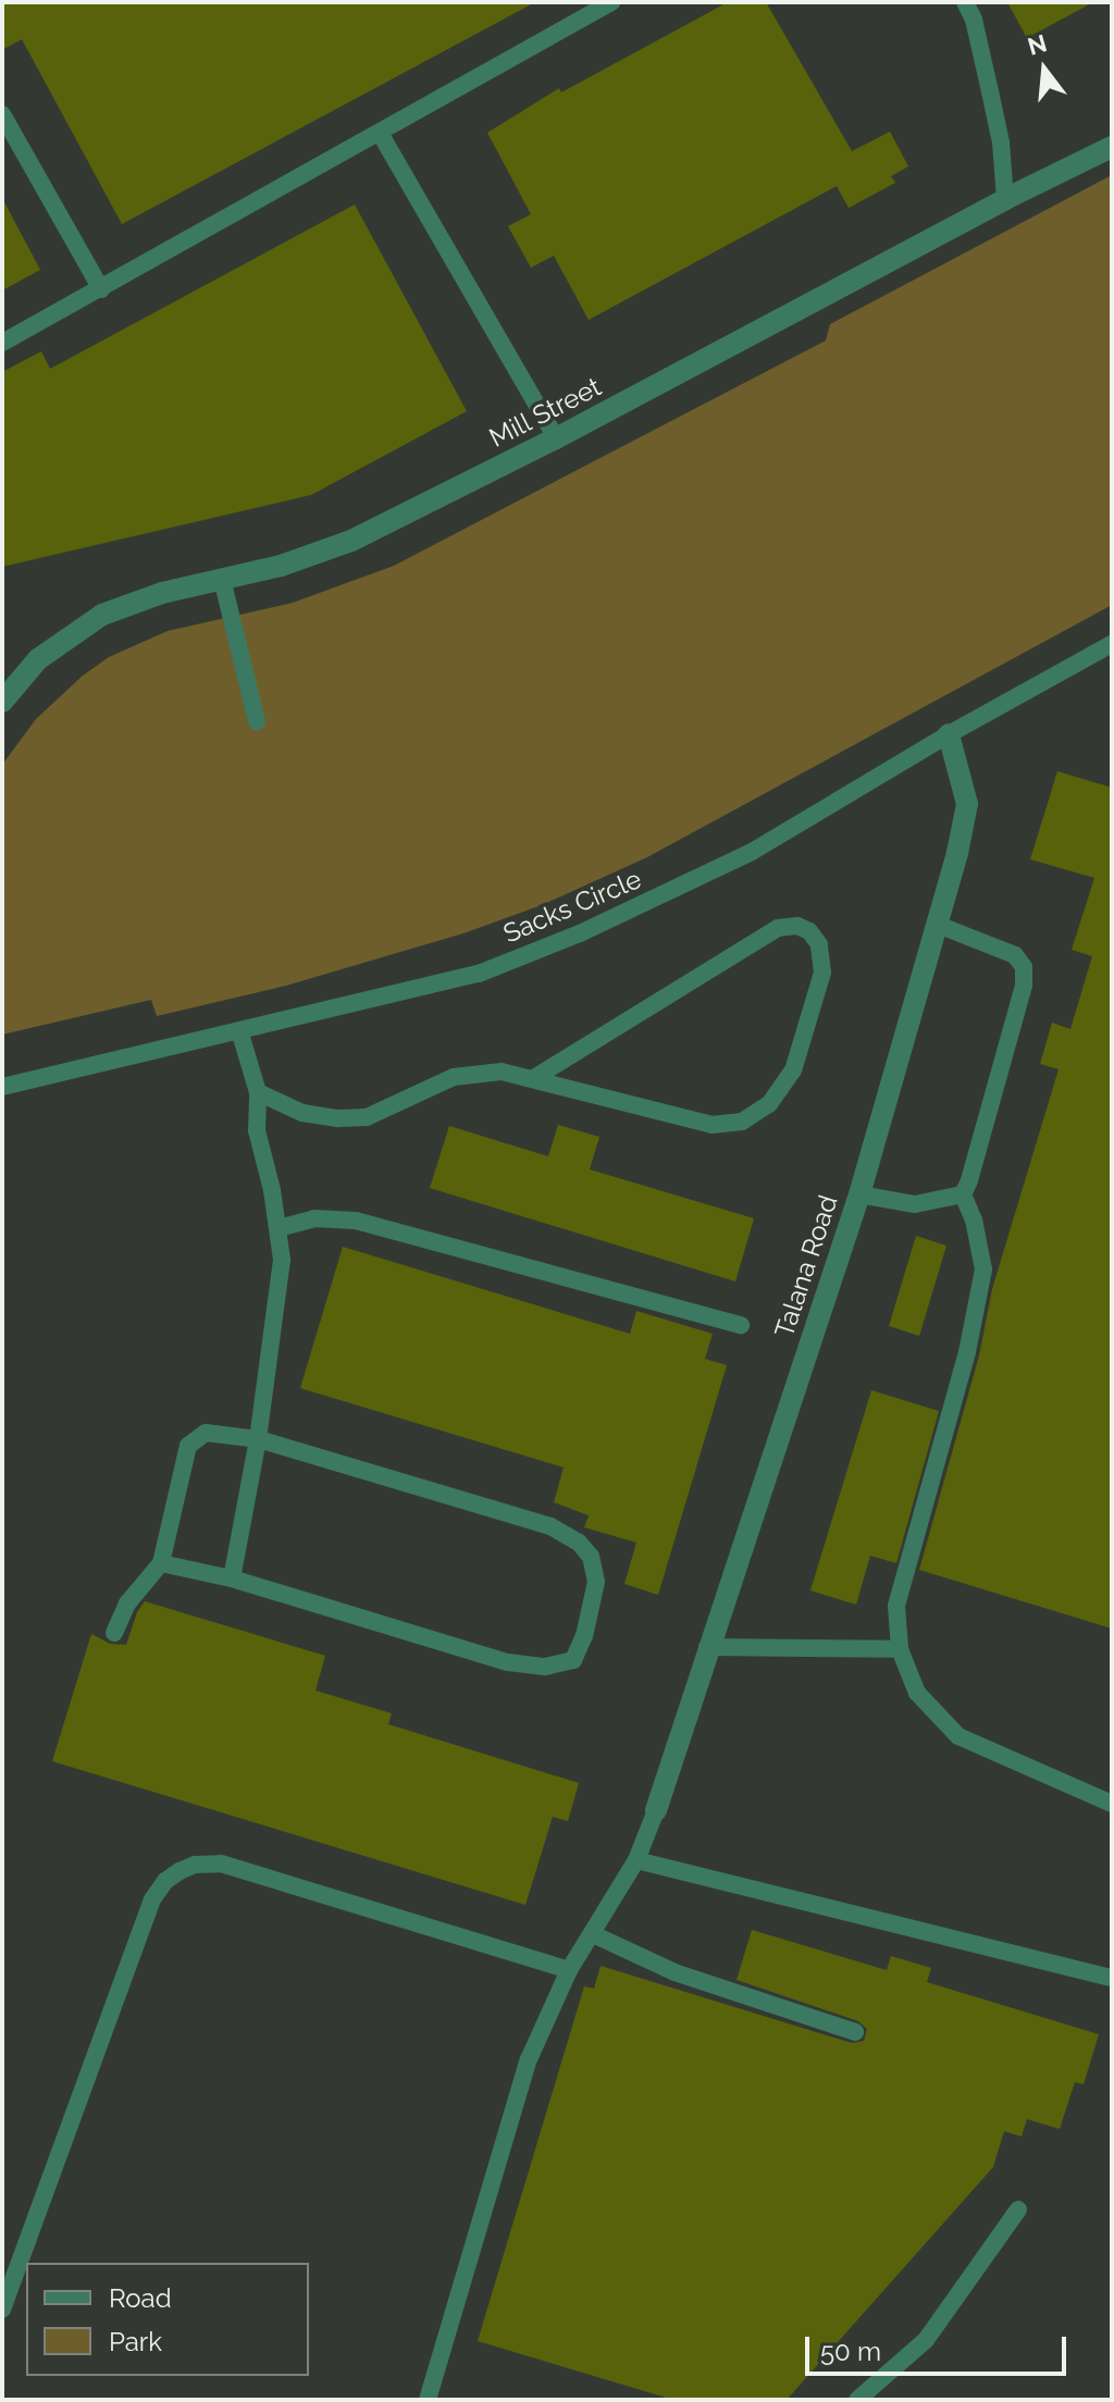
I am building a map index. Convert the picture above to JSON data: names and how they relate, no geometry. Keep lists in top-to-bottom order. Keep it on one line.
{"streets":{"street":["Mill Street","Talana Road"],"lane":["Sacks Circle"]},"crossings":[["Sacks Circle","Talana Road"]],"legend":["Road","Park"],"scale_bar":"50 m","north":"top"}
